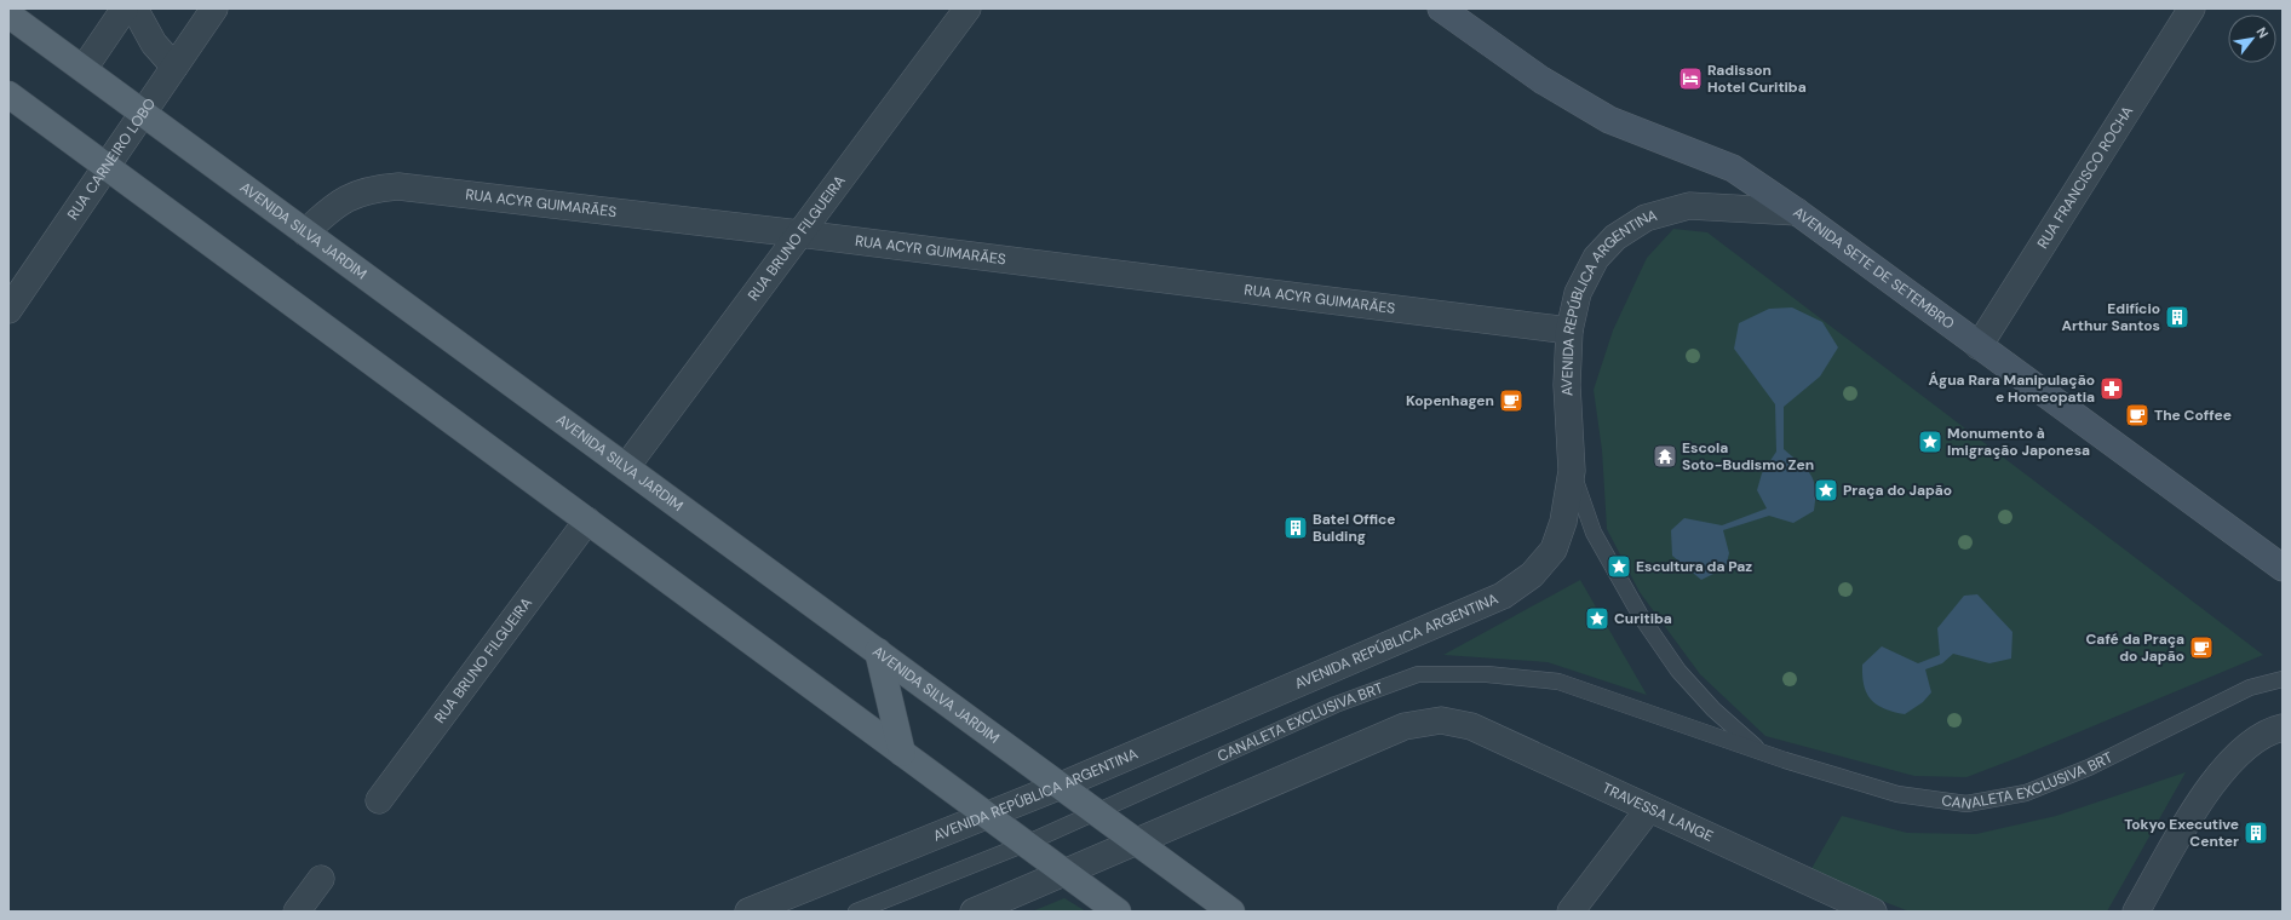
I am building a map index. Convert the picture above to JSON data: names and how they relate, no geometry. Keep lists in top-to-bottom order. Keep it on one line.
{"streets":{"main road":["AVENIDA SILVA JARDIM","AVENIDA SETE DE SETEMBRO"],"street":["RUA CARNEIRO LOBO","RUA FRANCISCO ROCHA","RUA ACYR GUIMARÃES","RUA BRUNO FILGUEIRA","AVENIDA REPÚBLICA ARGENTINA","TRAVESSA LANGE"],"lane":["CANALETA EXCLUSIVA BRT"]},"crossings":[["RUA CARNEIRO LOBO","AVENIDA SILVA JARDIM"],["RUA FRANCISCO ROCHA","AVENIDA SETE DE SETEMBRO"],["RUA ACYR GUIMARÃES","AVENIDA SILVA JARDIM"],["RUA ACYR GUIMARÃES","RUA BRUNO FILGUEIRA"],["RUA ACYR GUIMARÃES","AVENIDA REPÚBLICA ARGENTINA"],["AVENIDA SILVA JARDIM","RUA BRUNO FILGUEIRA"],["AVENIDA SILVA JARDIM","AVENIDA REPÚBLICA ARGENTINA"],["AVENIDA SILVA JARDIM","CANALETA EXCLUSIVA BRT"],["AVENIDA SILVA JARDIM","TRAVESSA LANGE"],["AVENIDA SETE DE SETEMBRO","AVENIDA REPÚBLICA ARGENTINA"],["AVENIDA REPÚBLICA ARGENTINA","CANALETA EXCLUSIVA BRT"]],"places":{"hotel":["Radisson Hotel Curitiba"],"building":["Edifício Arthur Santos","Batel Office Bulding","Tokyo Executive Center"],"pharmacy":["Água Rara Manipulação e Homeopatia"],"cafe":["Kopenhagen","The Coffee","Café da Praça do Japão"],"place":["Monumento à Imigração Japonesa","Praça do Japão","Escultura da Paz","Curitiba"],"temple":["Escola Soto-Budismo Zen"]},"north":"top right"}
